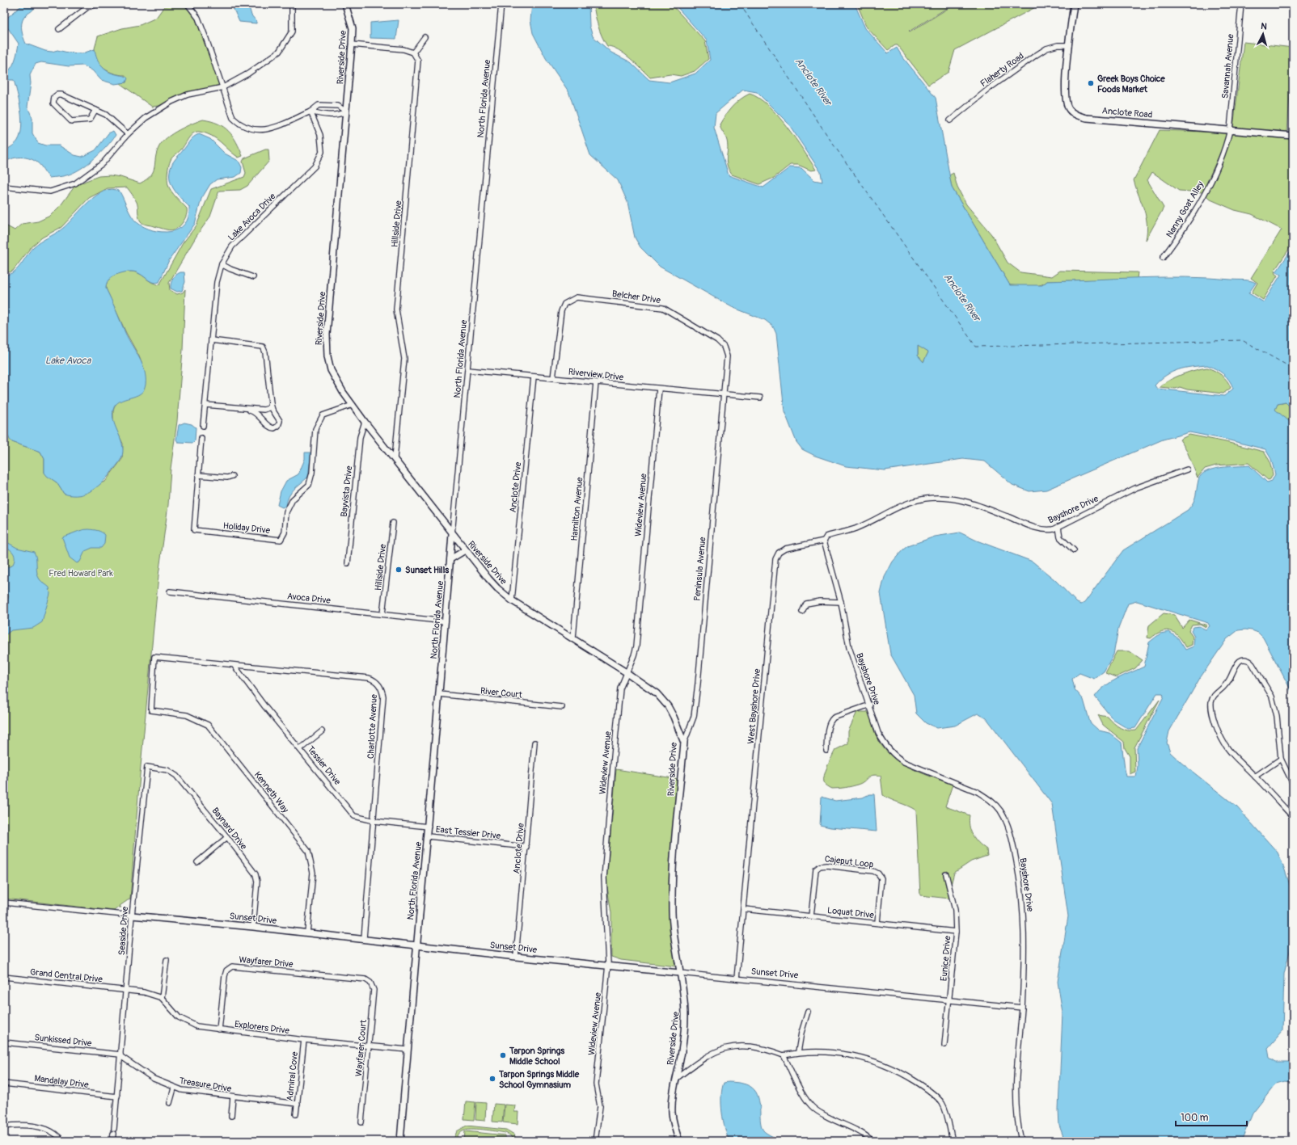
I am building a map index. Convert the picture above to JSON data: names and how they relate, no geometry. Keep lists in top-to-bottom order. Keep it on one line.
{"streets":{"street":["Riverside Drive","Savannah Avenue","Flaherty Road","North Florida Avenue","Anclote Road","Nanny Goat Alley","Lake Avoca Drive","Hillside Drive","Belcher Drive","Riverview Drive","Anclote Drive","Bayvista Drive","Wideview Avenue","Hamilton Avenue","Bayshore Drive","Holiday Drive","Peninsula Avenue","Avoca Drive","River Court","West Bayshore Drive","Charlotte Avenue","Tessier Drive","Kenneth Way","Baynard Drive","East Tessier Drive","Cajeput Loop","Loquat Drive","Sunset Drive","Seaside Drive","Eunice Drive","Wayfarer Drive","Grand Central Drive","Explorers Drive","Sunkissed Drive","Wayfarer Court","Admiral Cove","Mandalay Drive","Treasure Drive"]},"crossings":[["Riverside Drive","North Florida Avenue"],["Riverside Drive","Hillside Drive"],["Riverside Drive","Anclote Drive"],["Riverside Drive","Bayvista Drive"],["Riverside Drive","Wideview Avenue"],["Riverside Drive","Hamilton Avenue"],["Riverside Drive","Holiday Drive"],["Riverside Drive","Peninsula Avenue"],["Riverside Drive","Sunset Drive"],["Savannah Avenue","Anclote Road"],["Savannah Avenue","Nanny Goat Alley"],["Flaherty Road","Anclote Road"],["North Florida Avenue","Riverview Drive"],["North Florida Avenue","Avoca Drive"],["North Florida Avenue","River Court"],["North Florida Avenue","Tessier Drive"],["North Florida Avenue","East Tessier Drive"],["North Florida Avenue","Sunset Drive"],["North Florida Avenue","Explorers Drive"],["Anclote Road","Nanny Goat Alley"],["Hillside Drive","Avoca Drive"],["Belcher Drive","Riverview Drive"],["Belcher Drive","Peninsula Avenue"],["Riverview Drive","Anclote Drive"],["Riverview Drive","Wideview Avenue"],["Riverview Drive","Hamilton Avenue"],["Riverview Drive","Peninsula Avenue"],["Anclote Drive","East Tessier Drive"],["Anclote Drive","Sunset Drive"],["Wideview Avenue","Sunset Drive"],["Bayshore Drive","West Bayshore Drive"],["Bayshore Drive","Sunset Drive"],["West Bayshore Drive","Loquat Drive"],["West Bayshore Drive","Sunset Drive"],["Charlotte Avenue","Tessier Drive"],["Charlotte Avenue","Kenneth Way"],["Charlotte Avenue","Sunset Drive"],["Kenneth Way","Sunset Drive"],["Baynard Drive","Sunset Drive"],["Baynard Drive","Seaside Drive"],["Cajeput Loop","Loquat Drive"],["Loquat Drive","Eunice Drive"],["Sunset Drive","Seaside Drive"],["Sunset Drive","Eunice Drive"],["Seaside Drive","Grand Central Drive"],["Seaside Drive","Sunkissed Drive"],["Seaside Drive","Mandalay Drive"],["Seaside Drive","Treasure Drive"],["Wayfarer Drive","Explorers Drive"],["Wayfarer Drive","Wayfarer Court"],["Explorers Drive","Wayfarer Court"],["Explorers Drive","Admiral Cove"],["Sunkissed Drive","Treasure Drive"],["Admiral Cove","Treasure Drive"]],"water":["Anclote River","Lake Avoca"],"parks":["Fred Howard Park"],"places":["Greek Boys Choice Foods Market","Sunset Hills","Tarpon Springs Middle School","Tarpon Springs Middle School Gymnasium"],"scale_bar":"100 m","north":"top"}
